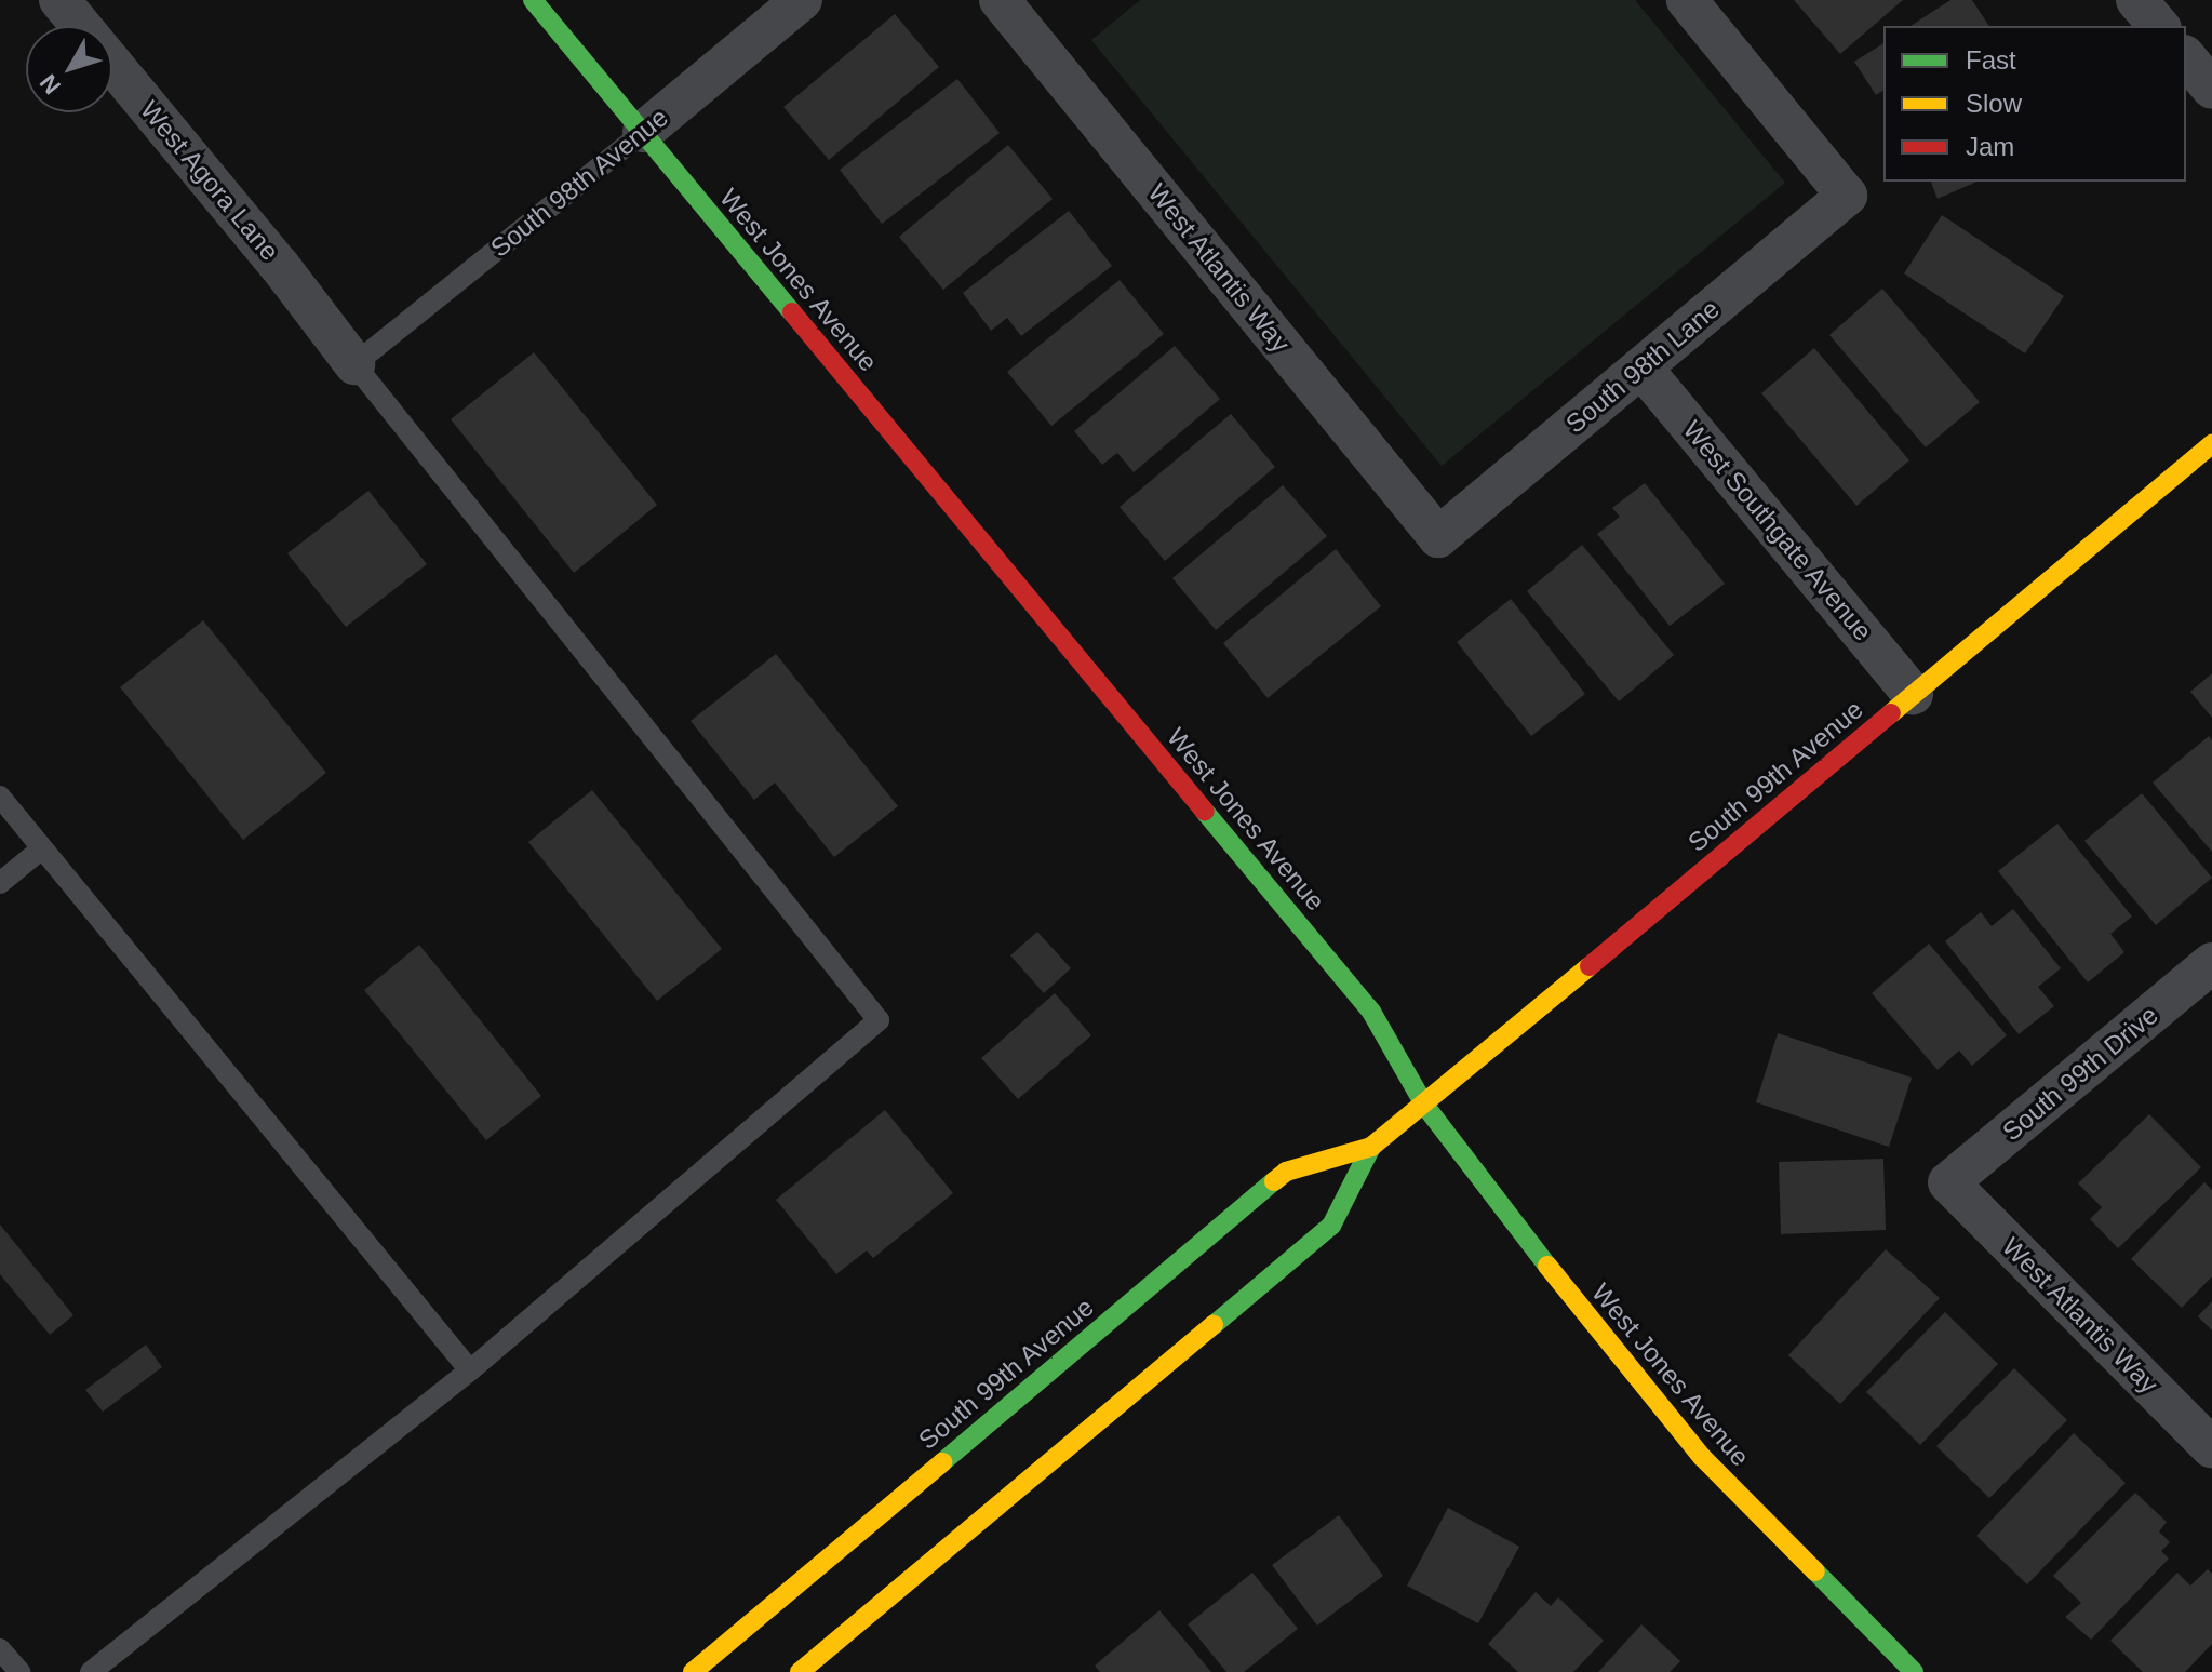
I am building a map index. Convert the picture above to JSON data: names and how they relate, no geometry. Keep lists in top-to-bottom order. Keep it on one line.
{"streets":{"main road":["West Jones Avenue","South 99th Avenue"],"street":["West Agora Lane","South 98th Avenue","West Atlantis Way","South 98th Lane","West Southgate Avenue","South 99th Drive"]},"crossings":[["West Agora Lane","South 98th Avenue"],["South 98th Avenue","West Jones Avenue"],["West Atlantis Way","South 98th Lane"],["West Atlantis Way","South 99th Drive"],["West Jones Avenue","South 99th Avenue"],["South 98th Lane","West Southgate Avenue"],["West Southgate Avenue","South 99th Avenue"]],"legend":["Fast","Slow","Jam"],"north":"bottom left"}
